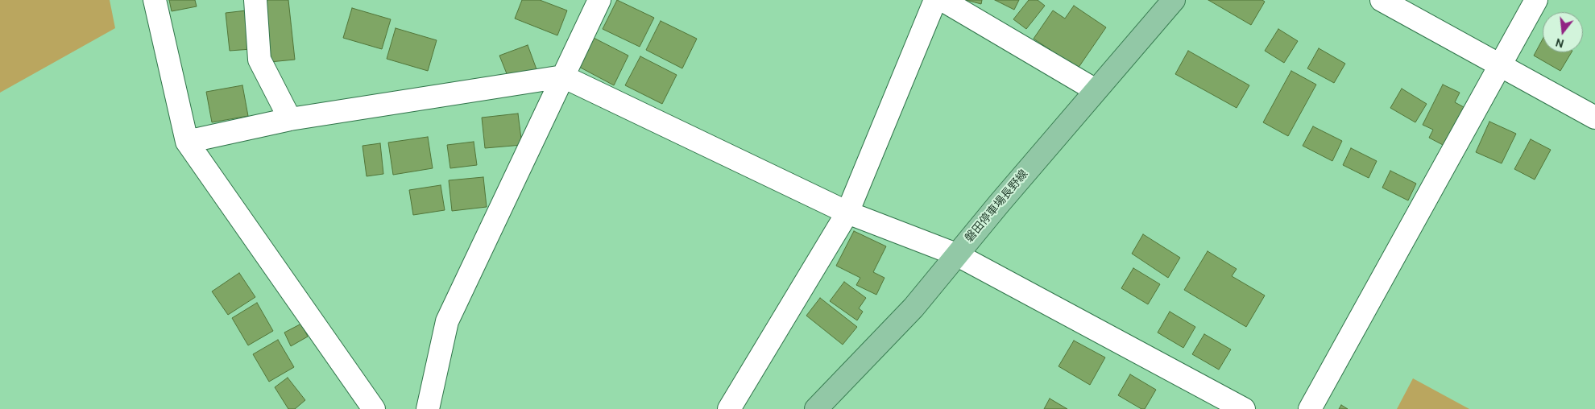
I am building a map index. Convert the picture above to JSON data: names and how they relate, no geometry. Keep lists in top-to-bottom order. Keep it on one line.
{"streets":{"main road":["磐田停車場長野線"]},"north":"bottom"}
